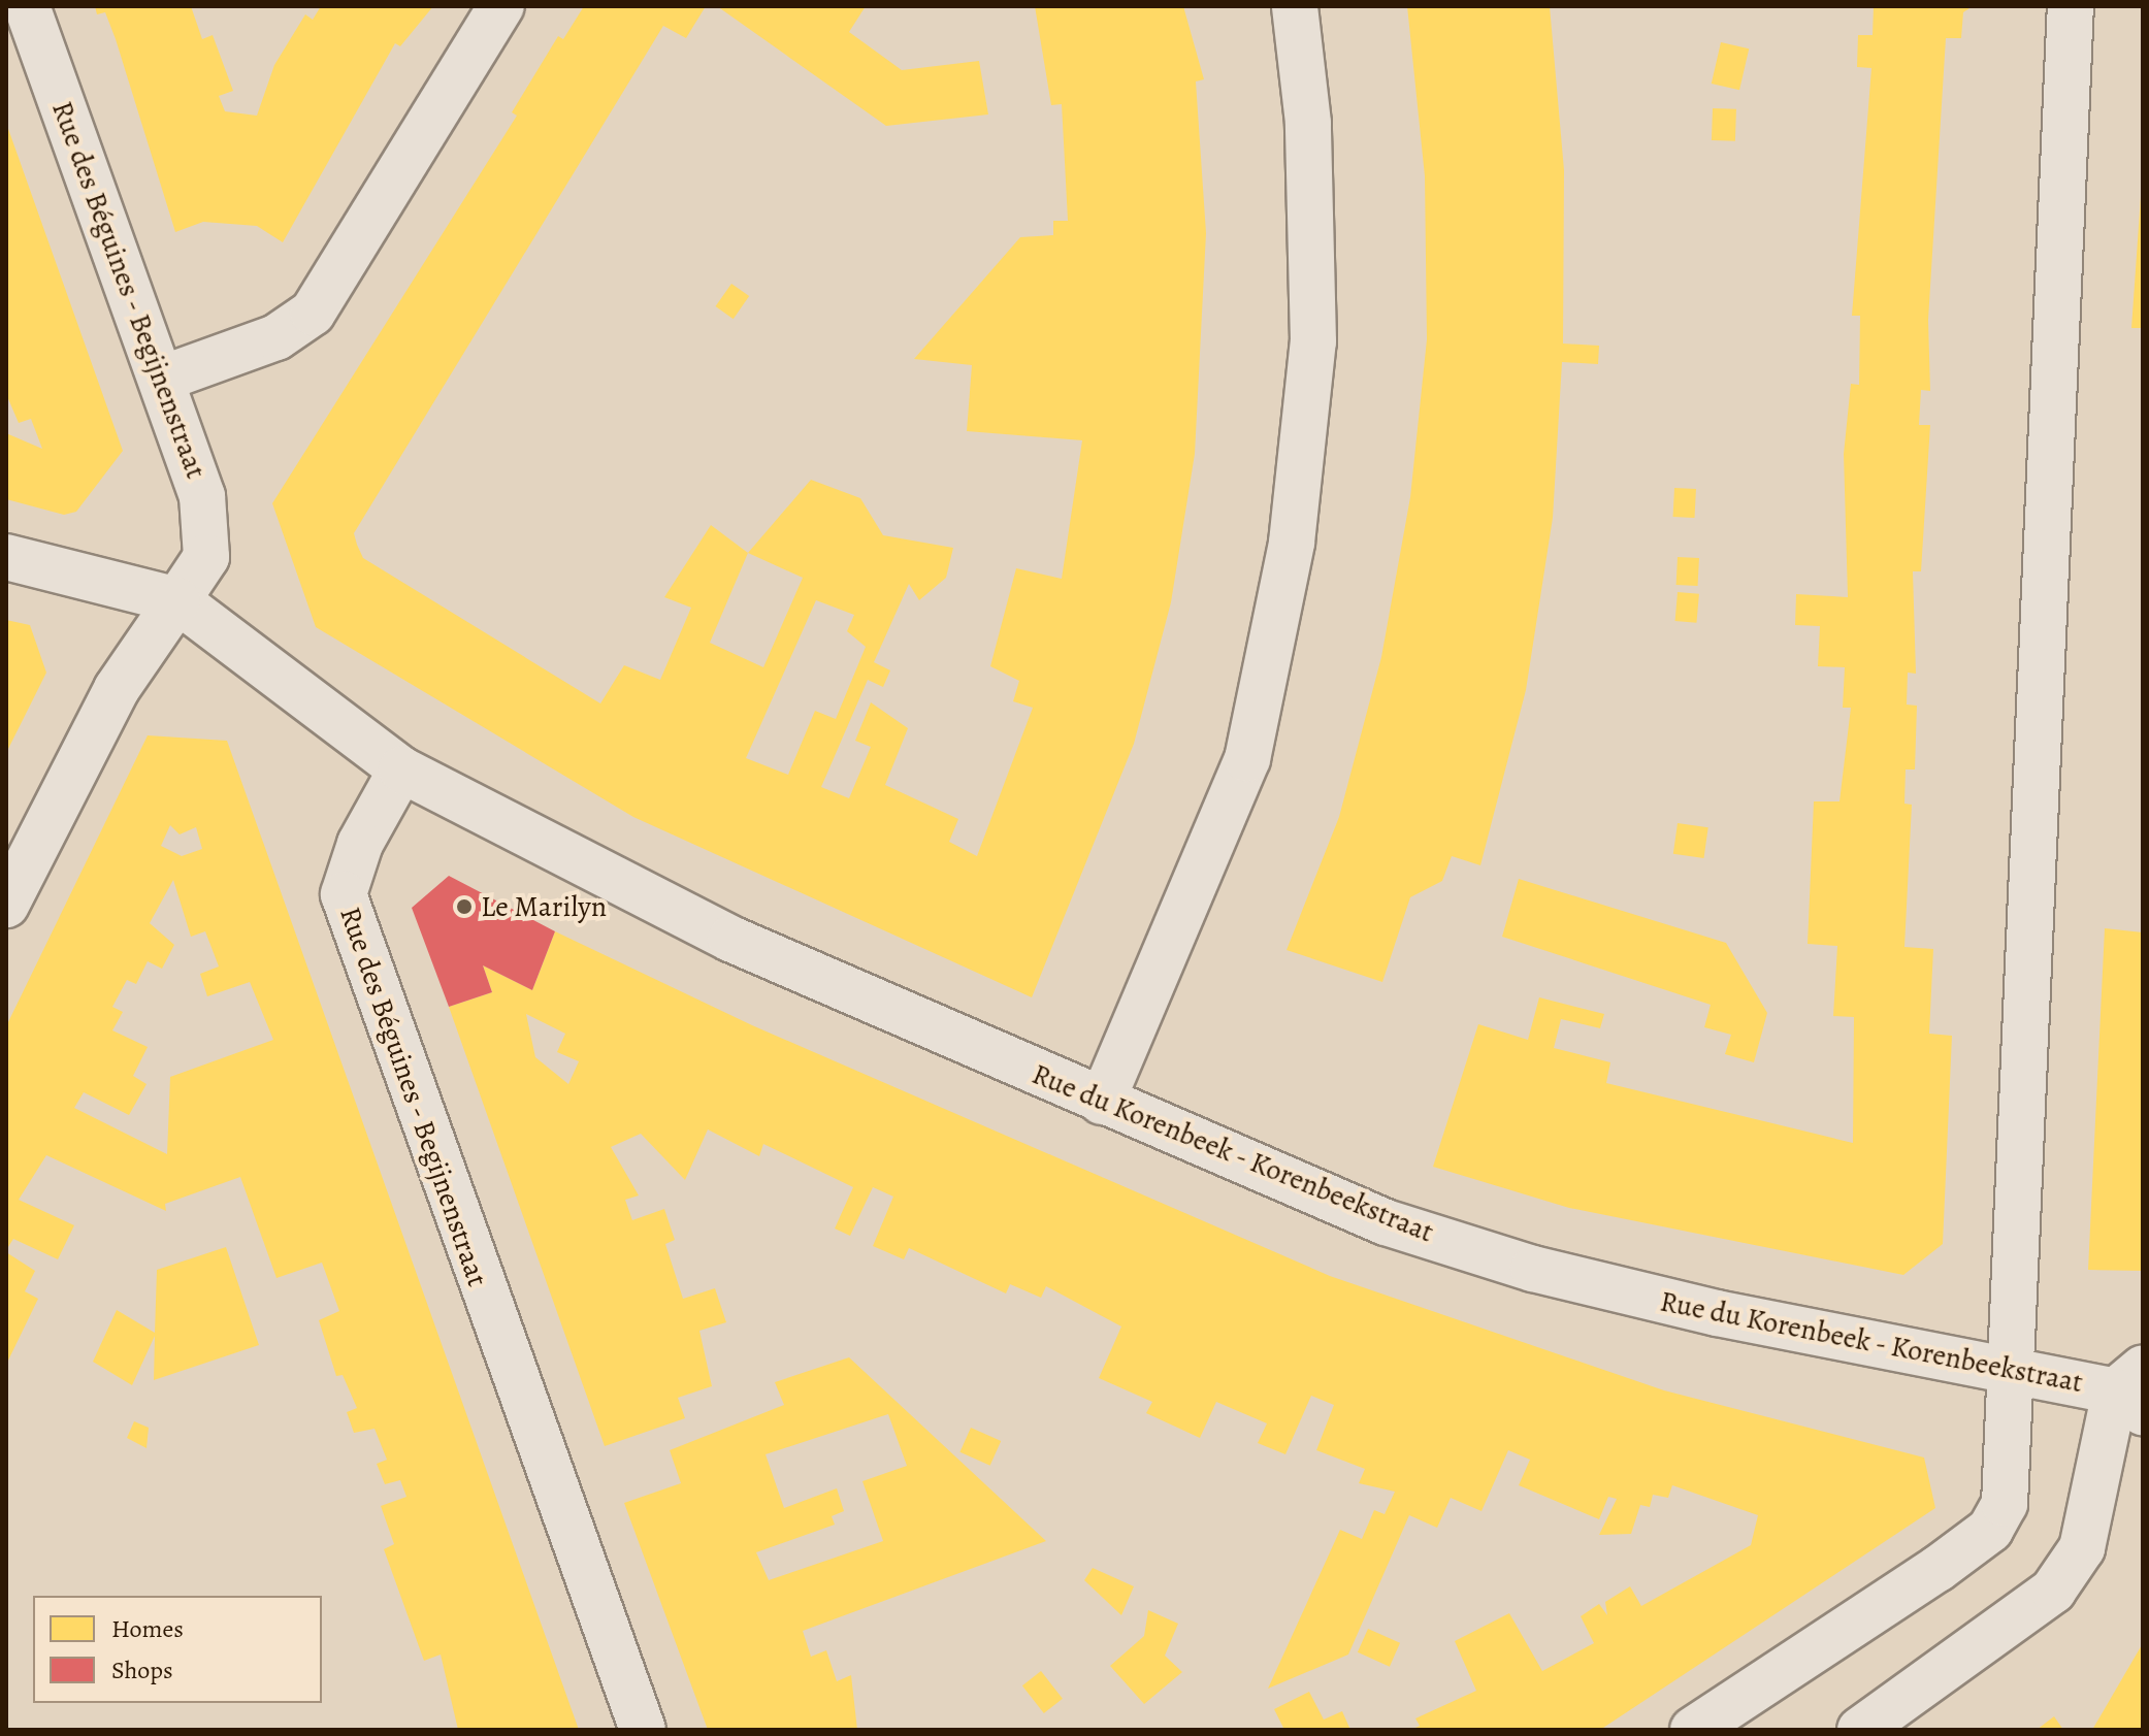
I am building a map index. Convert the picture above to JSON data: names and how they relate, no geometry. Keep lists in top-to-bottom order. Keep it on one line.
{"streets":{"street":["Rue des Béguines - Begijnenstraat","Rue du Korenbeek - Korenbeekstraat"]},"crossings":[["Rue des Béguines - Begijnenstraat","Rue du Korenbeek - Korenbeekstraat"]],"places":["Le Marilyn"],"legend":["Homes","Shops"]}
